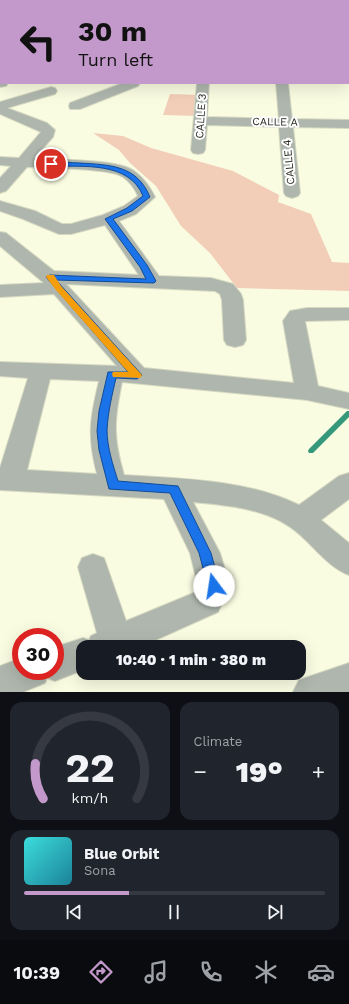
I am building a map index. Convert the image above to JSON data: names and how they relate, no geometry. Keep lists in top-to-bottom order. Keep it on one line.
{"streets":{"street":["CALLE 3","CALLE A","CALLE 4"]},"crossings":[["CALLE 3","CALLE A"],["CALLE A","CALLE 4"]],"page":{"turn":["30 m","Turn left"],"limit":"30","trip":"10:40 · 1 min · 380 m","tile":"Climate","heat":["−","19°","+"],"song":["Blue Orbit","Sona"],"tabs":"10:39","gauge":["22","km/h"]}}
